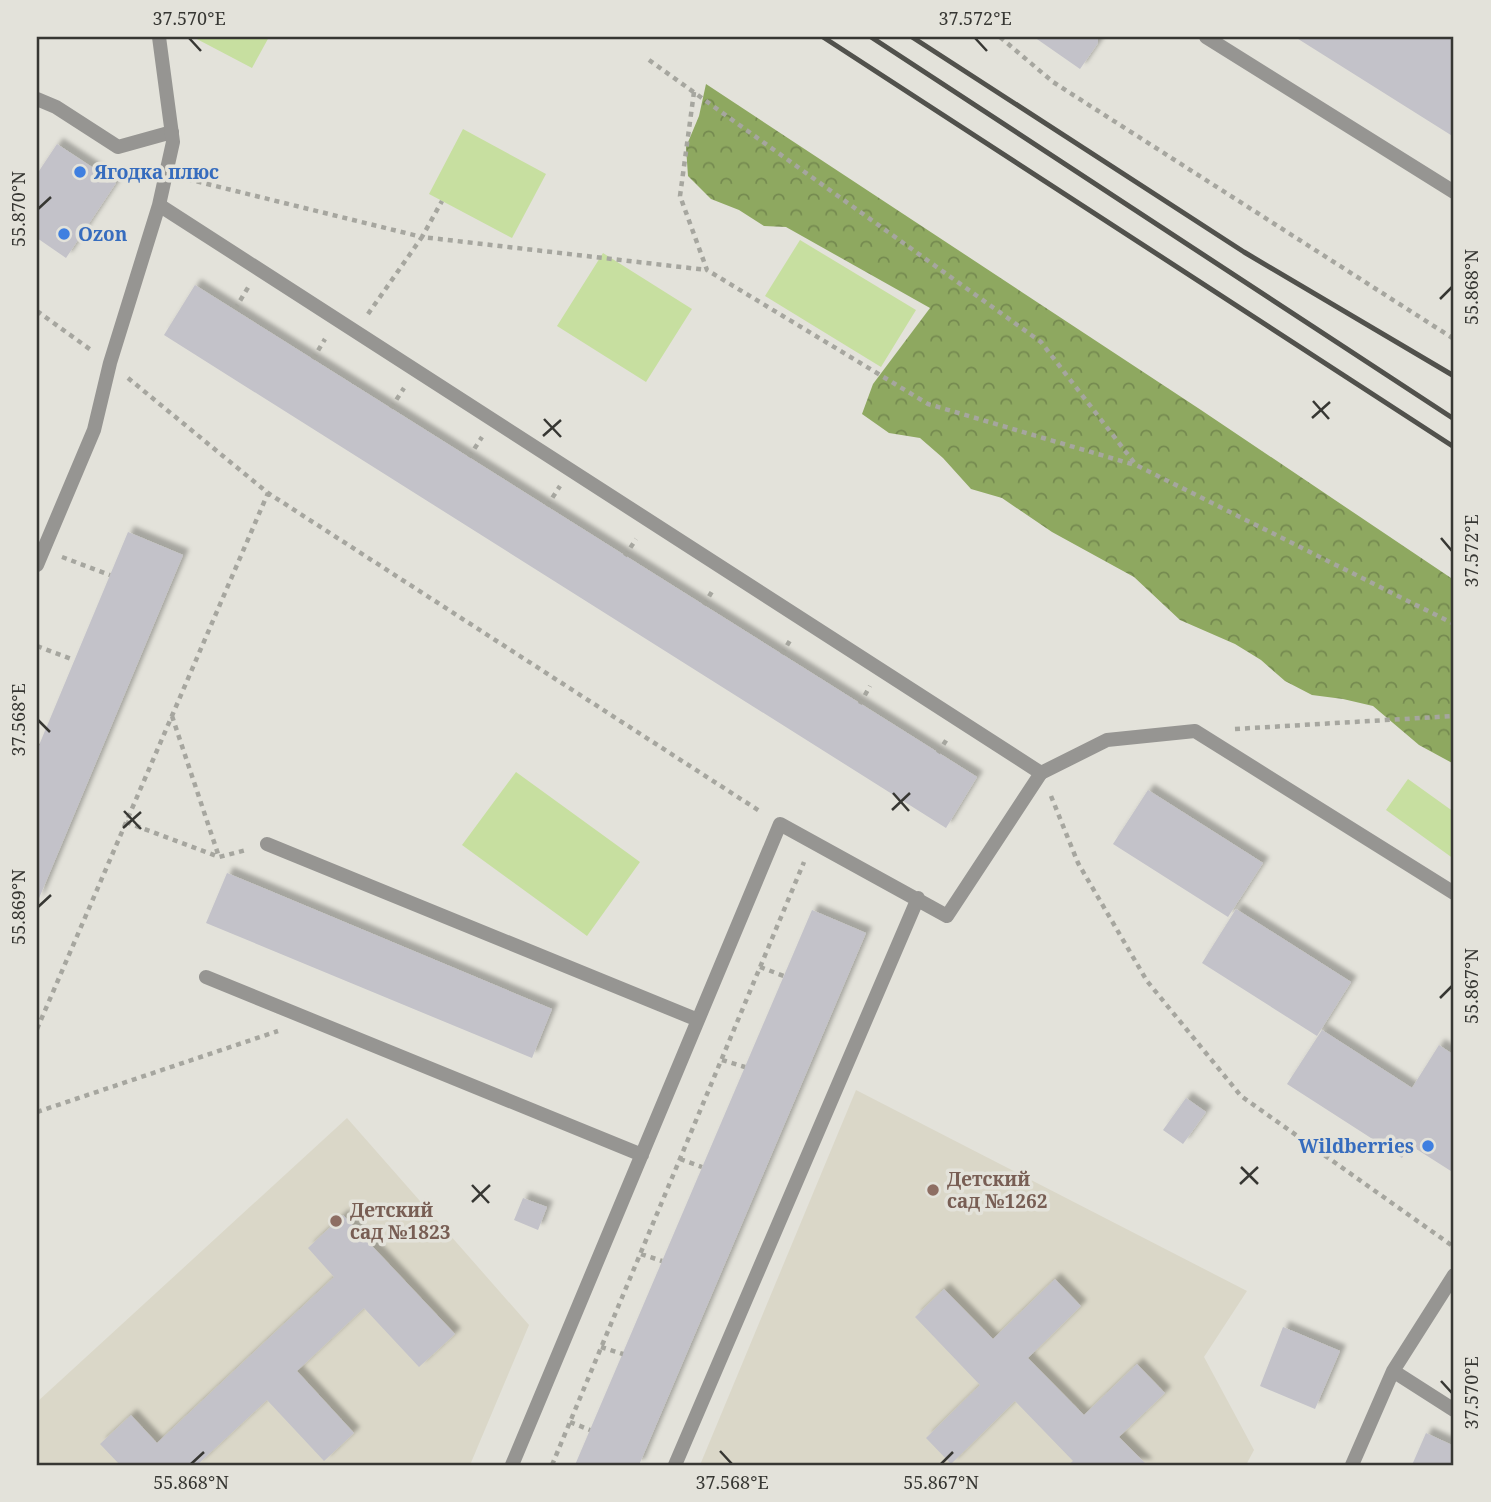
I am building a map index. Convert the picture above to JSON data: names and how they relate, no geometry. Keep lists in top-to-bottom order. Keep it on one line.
{"places":["Ягодка плюс","Ozon","Wildberries","Детский сад №1262","Детский сад №1823"],"coordinates":["37.570°E","37.572°E","55.870°N","55.868°N","37.568°E","55.869°N","55.867°N"]}
